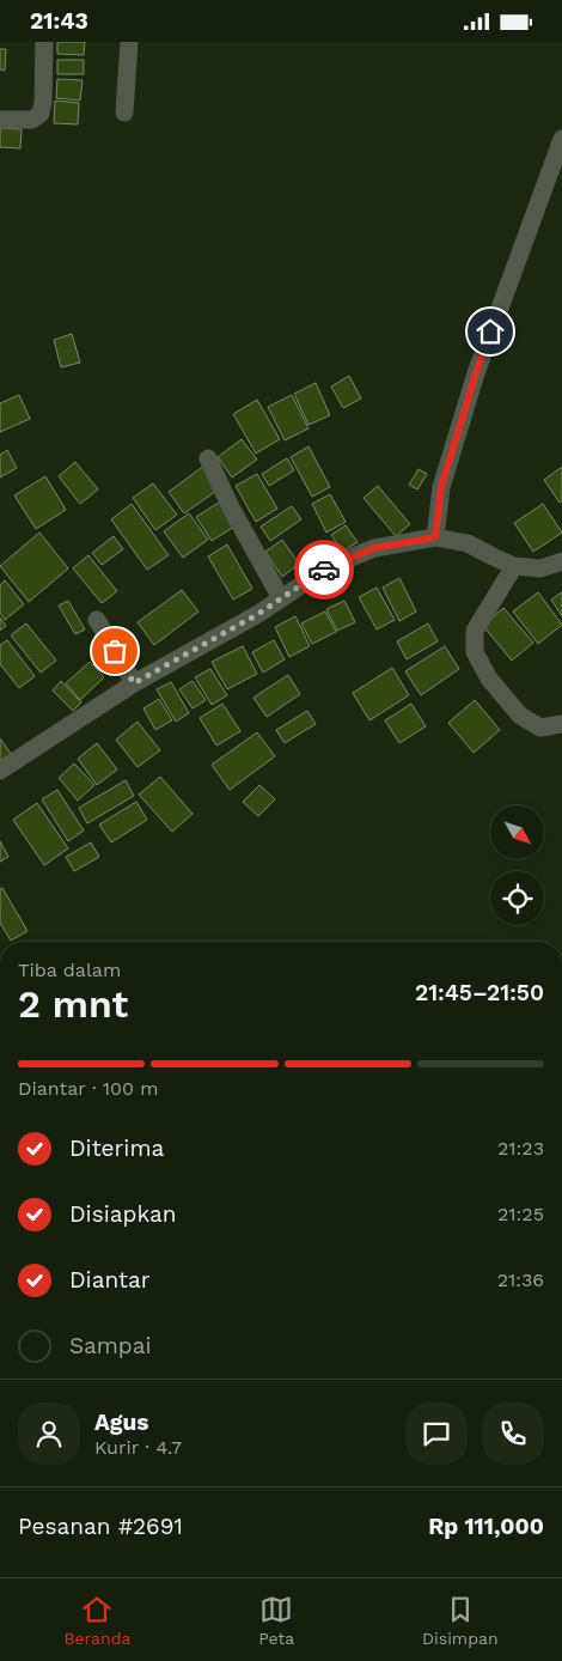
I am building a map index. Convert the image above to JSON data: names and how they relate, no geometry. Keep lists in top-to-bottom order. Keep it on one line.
{"north":"bottom right","page":{"status":"21:43","heading":["2 mnt","Tiba dalam","21:45–21:50"],"panel":["Agus","Kurir · 4.7","Pesanan #2691","Rp 111,000"],"bar":"Diantar · 100 m","list":[["Diterima","21:23"],["Disiapkan","21:25"],["Diantar","21:36"],"Sampai"],"tabs":["Beranda","Peta","Disimpan"]}}
